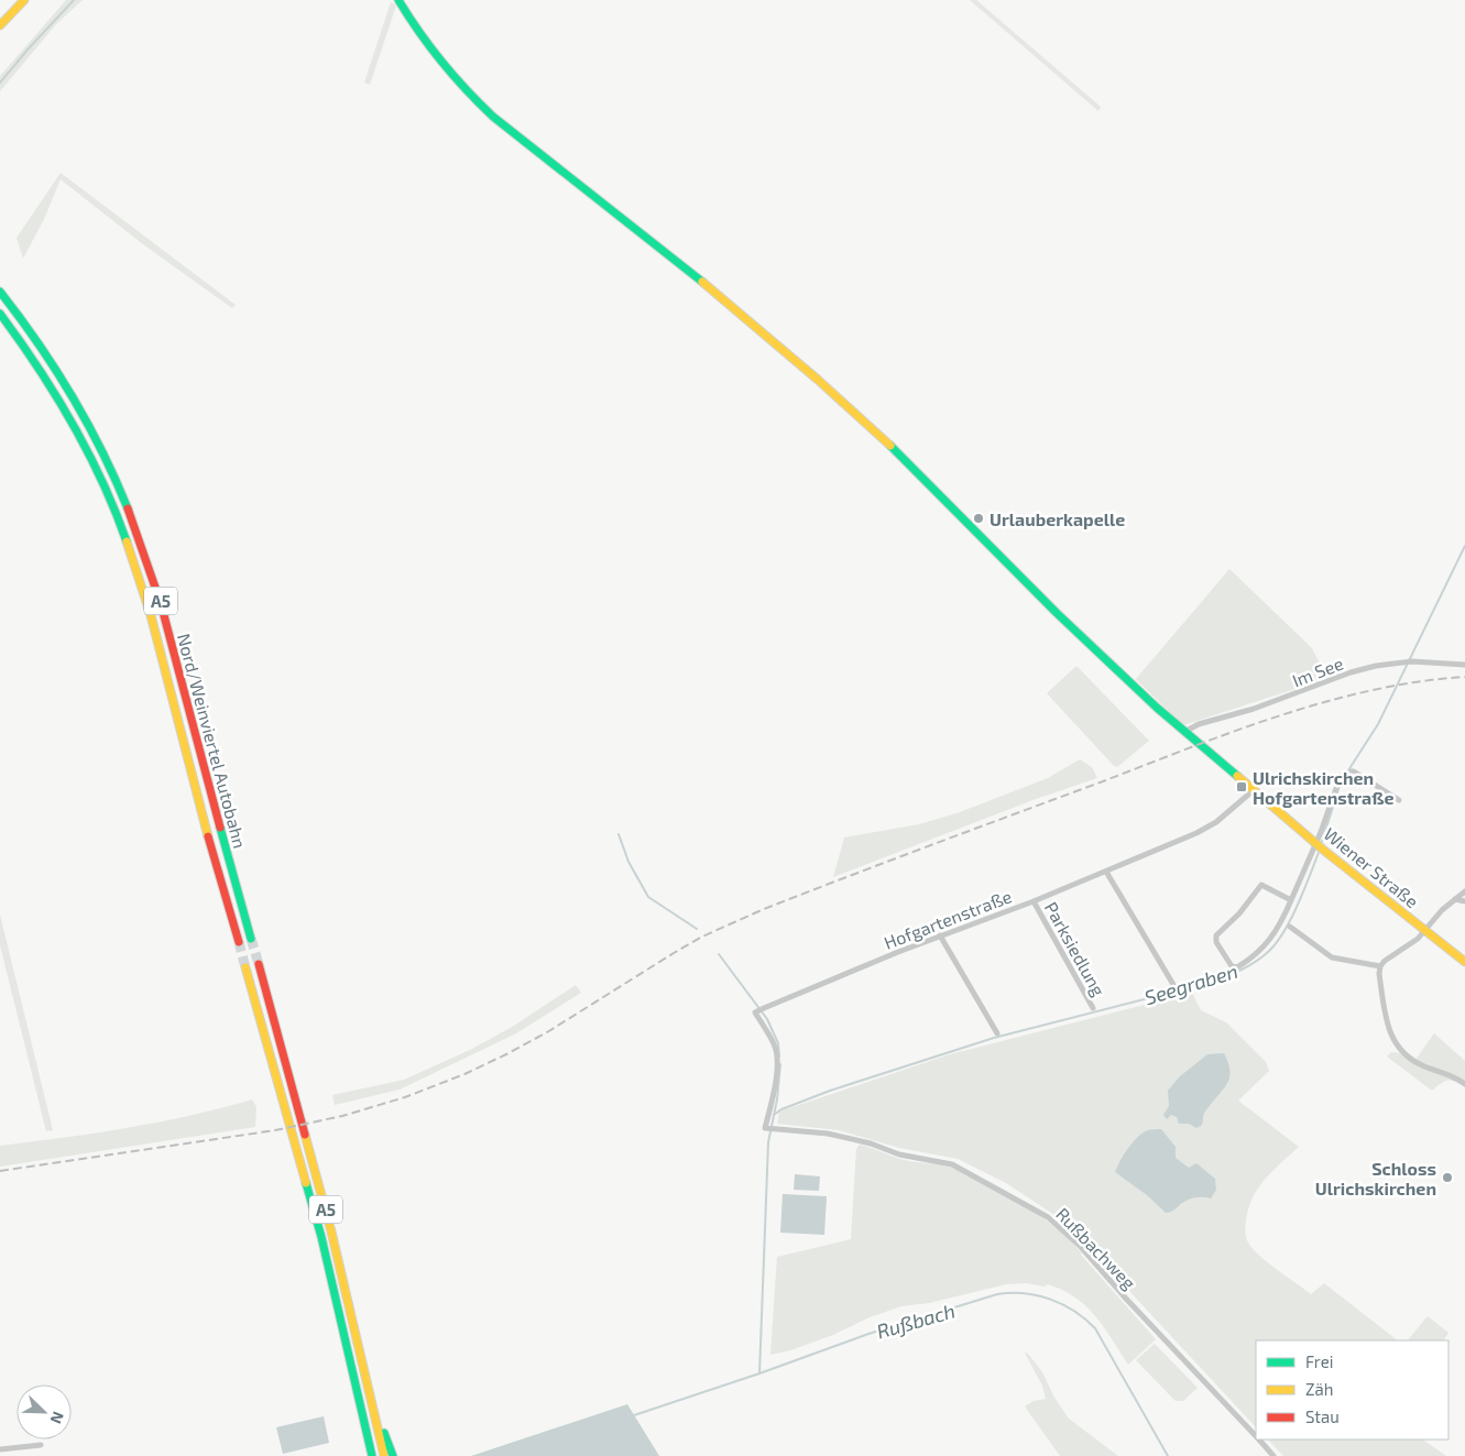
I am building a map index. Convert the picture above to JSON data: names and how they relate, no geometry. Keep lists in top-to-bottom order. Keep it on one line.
{"streets":{"main road":["A5","Nord/Weinviertel Autobahn","Wiener Straße"],"street":["Im See","Hofgartenstraße","Parksiedlung","Rußbachweg"]},"crossings":[["Im See","Wiener Straße"],["Wiener Straße","Hofgartenstraße"],["Hofgartenstraße","Parksiedlung"],["Hofgartenstraße","Rußbachweg"]],"water":["Seegraben","Rußbach"],"places":{"other":["Urlauberkapelle","Schloss Ulrichskirchen"],"transit":["Ulrichskirchen Hofgartenstraße"]},"legend":["Frei","Zäh","Stau"],"north":"bottom right"}
